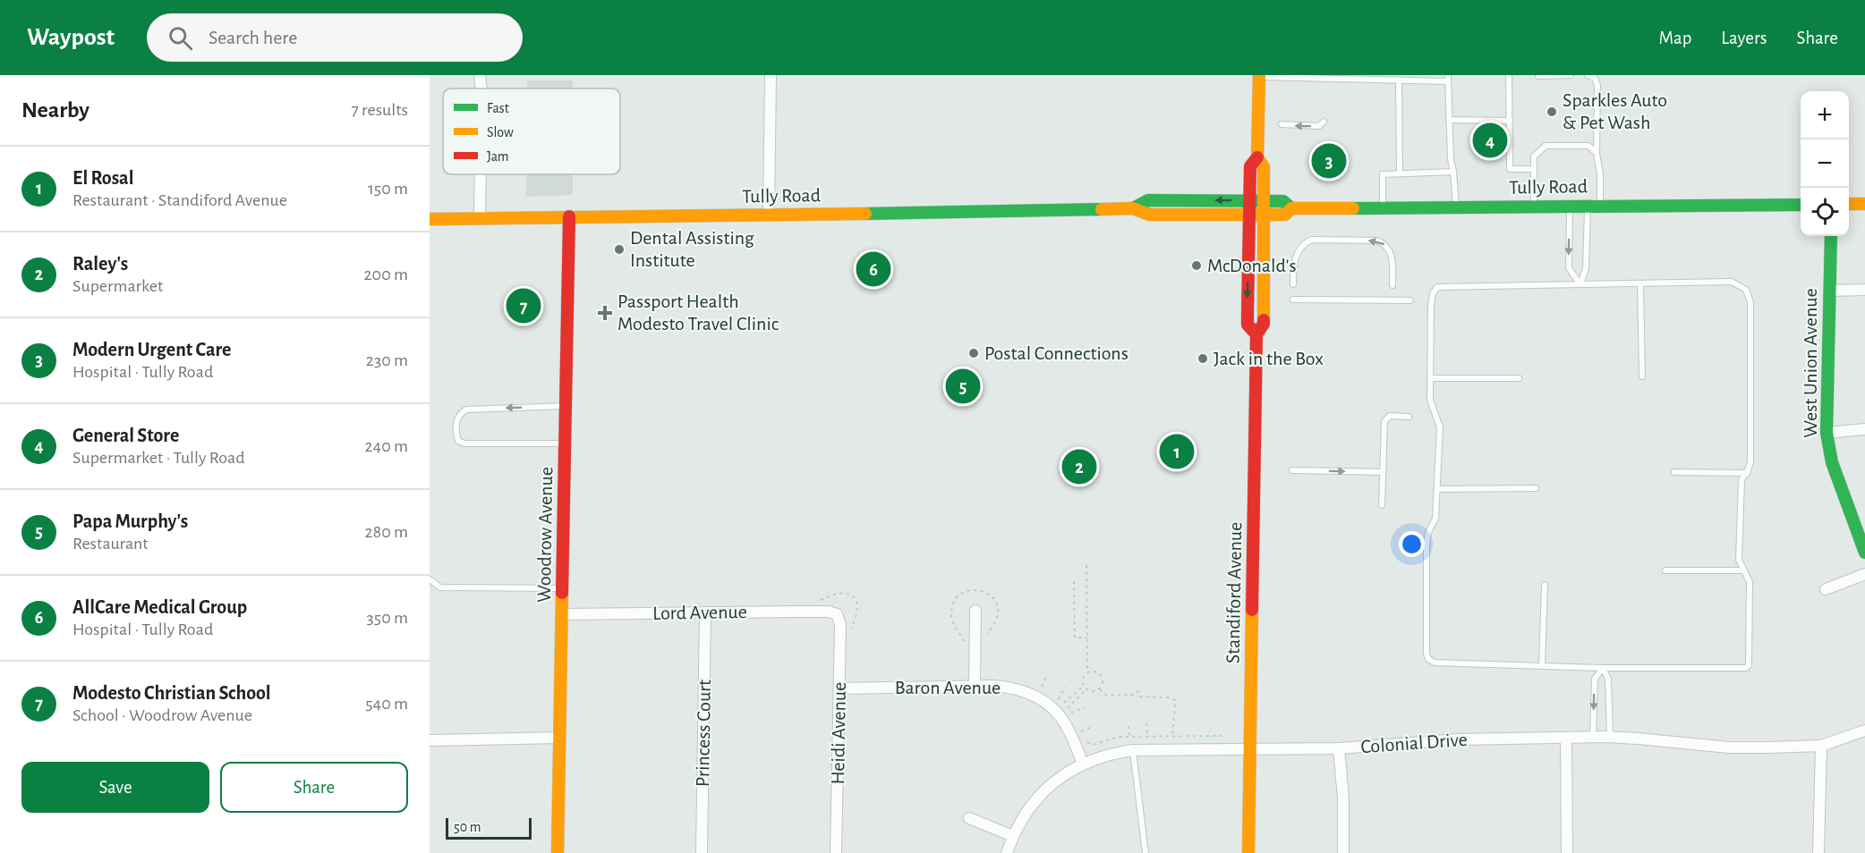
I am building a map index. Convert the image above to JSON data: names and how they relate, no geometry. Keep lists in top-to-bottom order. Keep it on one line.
{"streets":{"main road":["Tully Road","West Union Avenue","Woodrow Avenue","Standiford Avenue"],"street":["Lord Avenue","Baron Avenue","Princess Court","Heidi Avenue","Colonial Drive"]},"crossings":[["Tully Road","Woodrow Avenue"],["Tully Road","Standiford Avenue"],["Woodrow Avenue","Lord Avenue"],["Standiford Avenue","Colonial Drive"],["Lord Avenue","Princess Court"],["Lord Avenue","Heidi Avenue"],["Baron Avenue","Heidi Avenue"],["Baron Avenue","Colonial Drive"]],"places":{"other":["Sparkles Auto & Pet Wash","Dental Assisting Institute","McDonald's","Postal Connections","Jack in the Box"],"health":["Passport Health Modesto Travel Clinic"]},"legend":["Fast","Slow","Jam"],"scale_bar":"50 m","page":{"header":"Waypost","search":"Search here","nav":["Map","Layers","Share"],"heading":["Nearby","7 results"],"map_buttons":["+","−"],"pins":["4","3","6","7","5","1","2"],"list":[{"mark":"1","name":"El Rosal","note":"Restaurant · Standiford Avenue","value":"150 m"},{"mark":"2","name":"Raley's","note":"Supermarket","value":"200 m"},{"mark":"3","name":"Modern Urgent Care","note":"Hospital · Tully Road","value":"230 m"},{"mark":"4","name":"General Store","note":"Supermarket · Tully Road","value":"240 m"},{"mark":"5","name":"Papa Murphy's","note":"Restaurant","value":"280 m"},{"mark":"6","name":"AllCare Medical Group","note":"Hospital · Tully Road","value":"350 m"},{"mark":"7","name":"Modesto Christian School","note":"School · Woodrow Avenue","value":"540 m"}],"buttons":["Save","Share"],"scale":"50 m"}}
